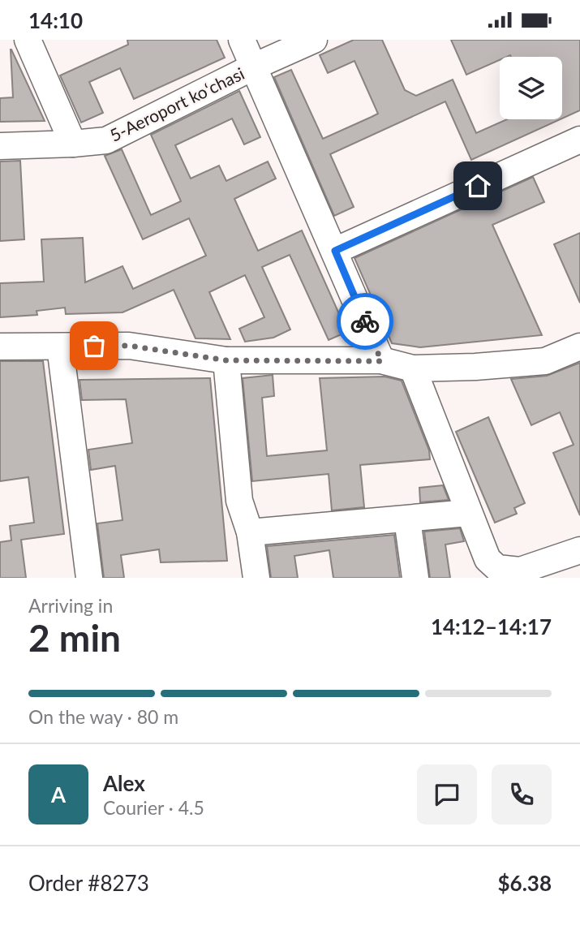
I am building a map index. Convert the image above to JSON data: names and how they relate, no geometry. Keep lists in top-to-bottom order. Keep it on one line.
{"streets":{"street":["5-Aeroport koʻchasi"]},"page":{"status":"14:10","heading":["2 min","Arriving in","14:12–14:17"],"panel":["Alex","Courier · 4.5","Order #8273","$6.38"],"bar":"On the way · 80 m","round":"A"}}
